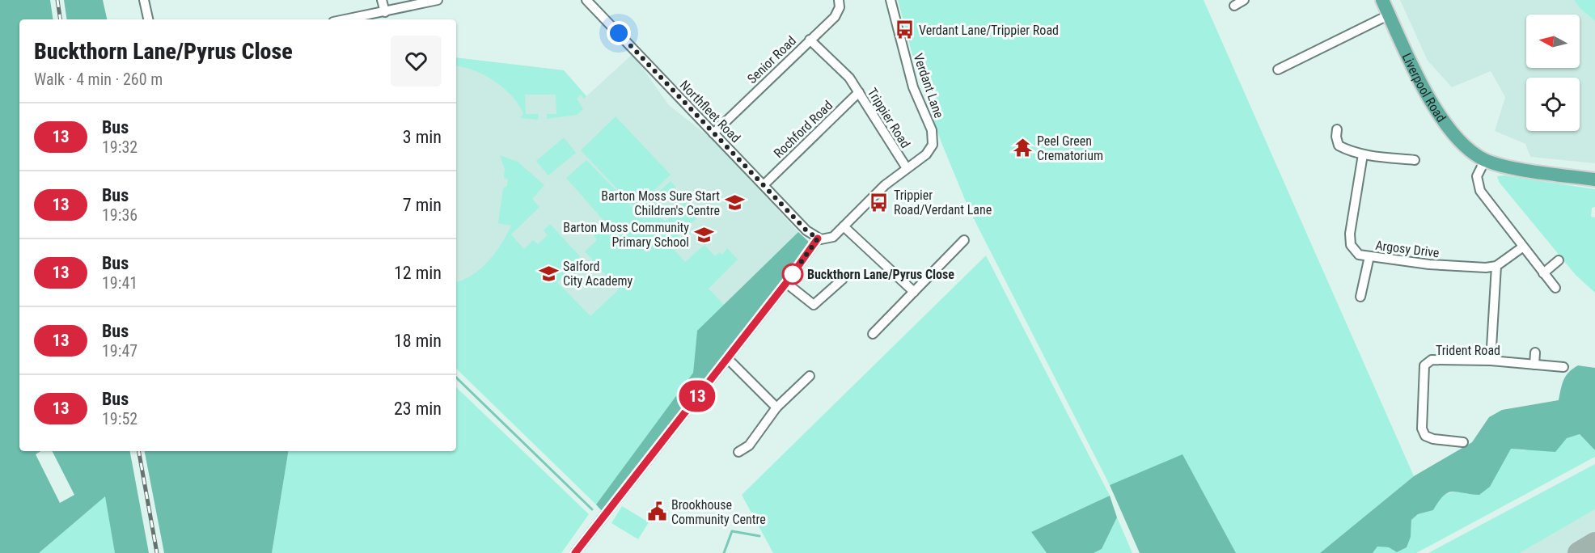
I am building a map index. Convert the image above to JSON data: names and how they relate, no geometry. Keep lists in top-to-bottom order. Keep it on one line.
{"streets":{"highway":["Liverpool Road"],"street":["Senior Road","Verdant Lane","Northfleet Road","Trippier Road","Rochford Road","Argosy Drive","Trident Road"]},"crossings":[["Senior Road","Northfleet Road"],["Senior Road","Trippier Road"],["Verdant Lane","Trippier Road"],["Northfleet Road","Trippier Road"],["Northfleet Road","Rochford Road"],["Trippier Road","Rochford Road"]],"places":{"bus stop":["Verdant Lane/Trippier Road","Trippier Road/Verdant Lane"],"temple":["Peel Green Crematorium"],"school or university":["Barton Moss Sure Start Children's Centre","Barton Moss Community Primary School","Salford City Academy"],"other":["Buckthorn Lane/Pyrus Close"],"public building":["Brookhouse Community Centre"]},"lines":["bus line 13"],"north":"left","page":{"on_map":"13","heading":["Buckthorn Lane/Pyrus Close","Walk · 4 min · 260 m"],"list":[{"mark":"13","name":"Bus","note":"19:32","value":"3 min"},{"mark":"13","name":"Bus","note":"19:36","value":"7 min"},{"mark":"13","name":"Bus","note":"19:41","value":"12 min"},{"mark":"13","name":"Bus","note":"19:47","value":"18 min"},{"mark":"13","name":"Bus","note":"19:52","value":"23 min"}]}}
